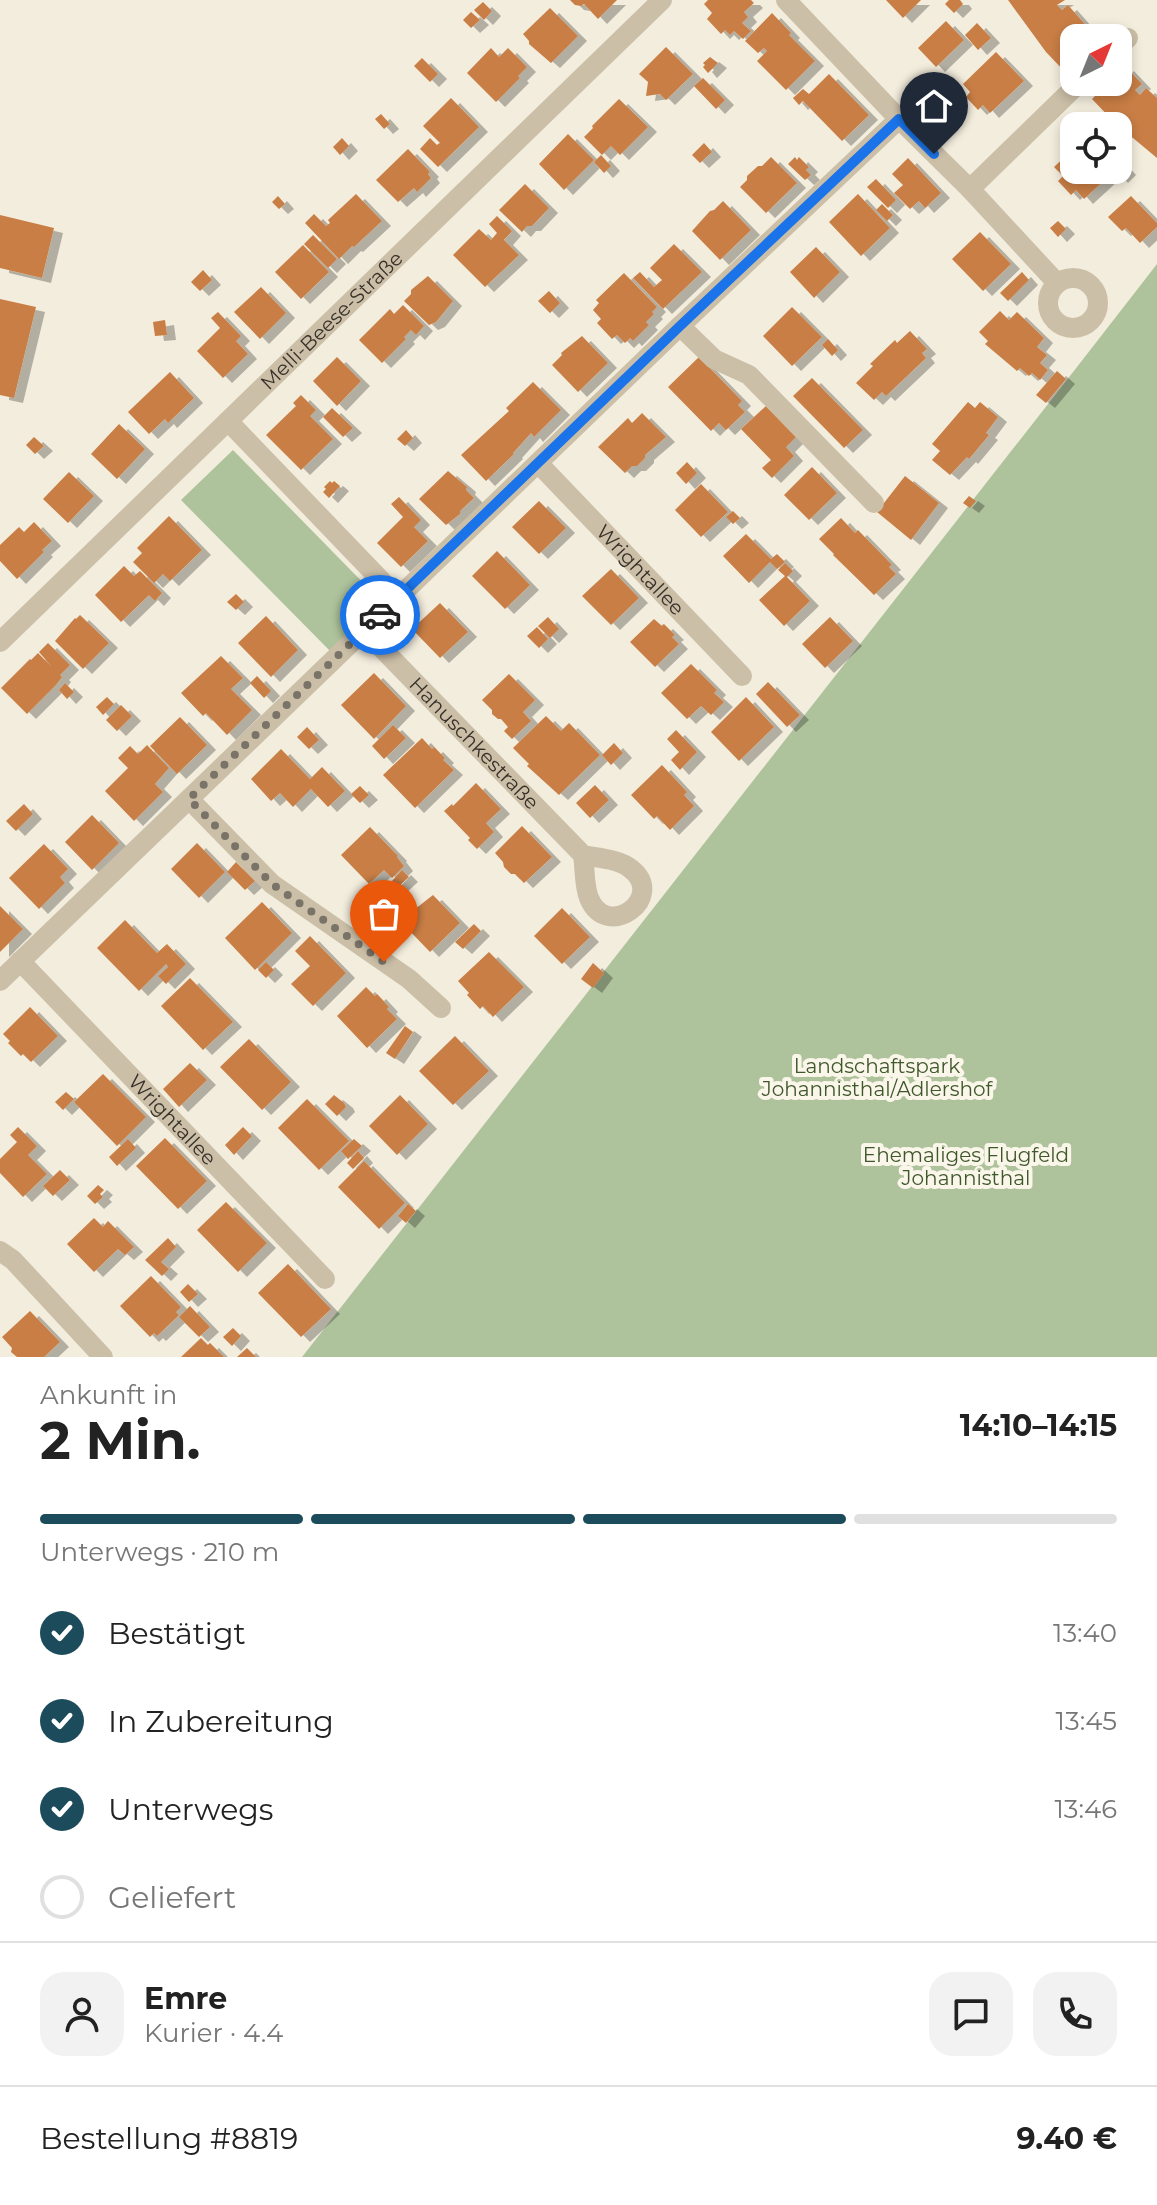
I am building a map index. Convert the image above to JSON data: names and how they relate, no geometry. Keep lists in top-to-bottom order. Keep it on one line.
{"streets":{"street":["Melli-Beese-Straße","Wrightallee","Hanuschkestraße"]},"parks":["Landschaftspark Johannisthal/Adlershof","Ehemaliges Flugfeld Johannisthal"],"north":"top right","page":{"heading":["2 Min.","Ankunft in","14:10–14:15"],"panel":["Emre","Kurier · 4.4","Bestellung #8819","9.40 €"],"bar":"Unterwegs · 210 m","list":[["Bestätigt","13:40"],["In Zubereitung","13:45"],["Unterwegs","13:46"],"Geliefert"]}}
